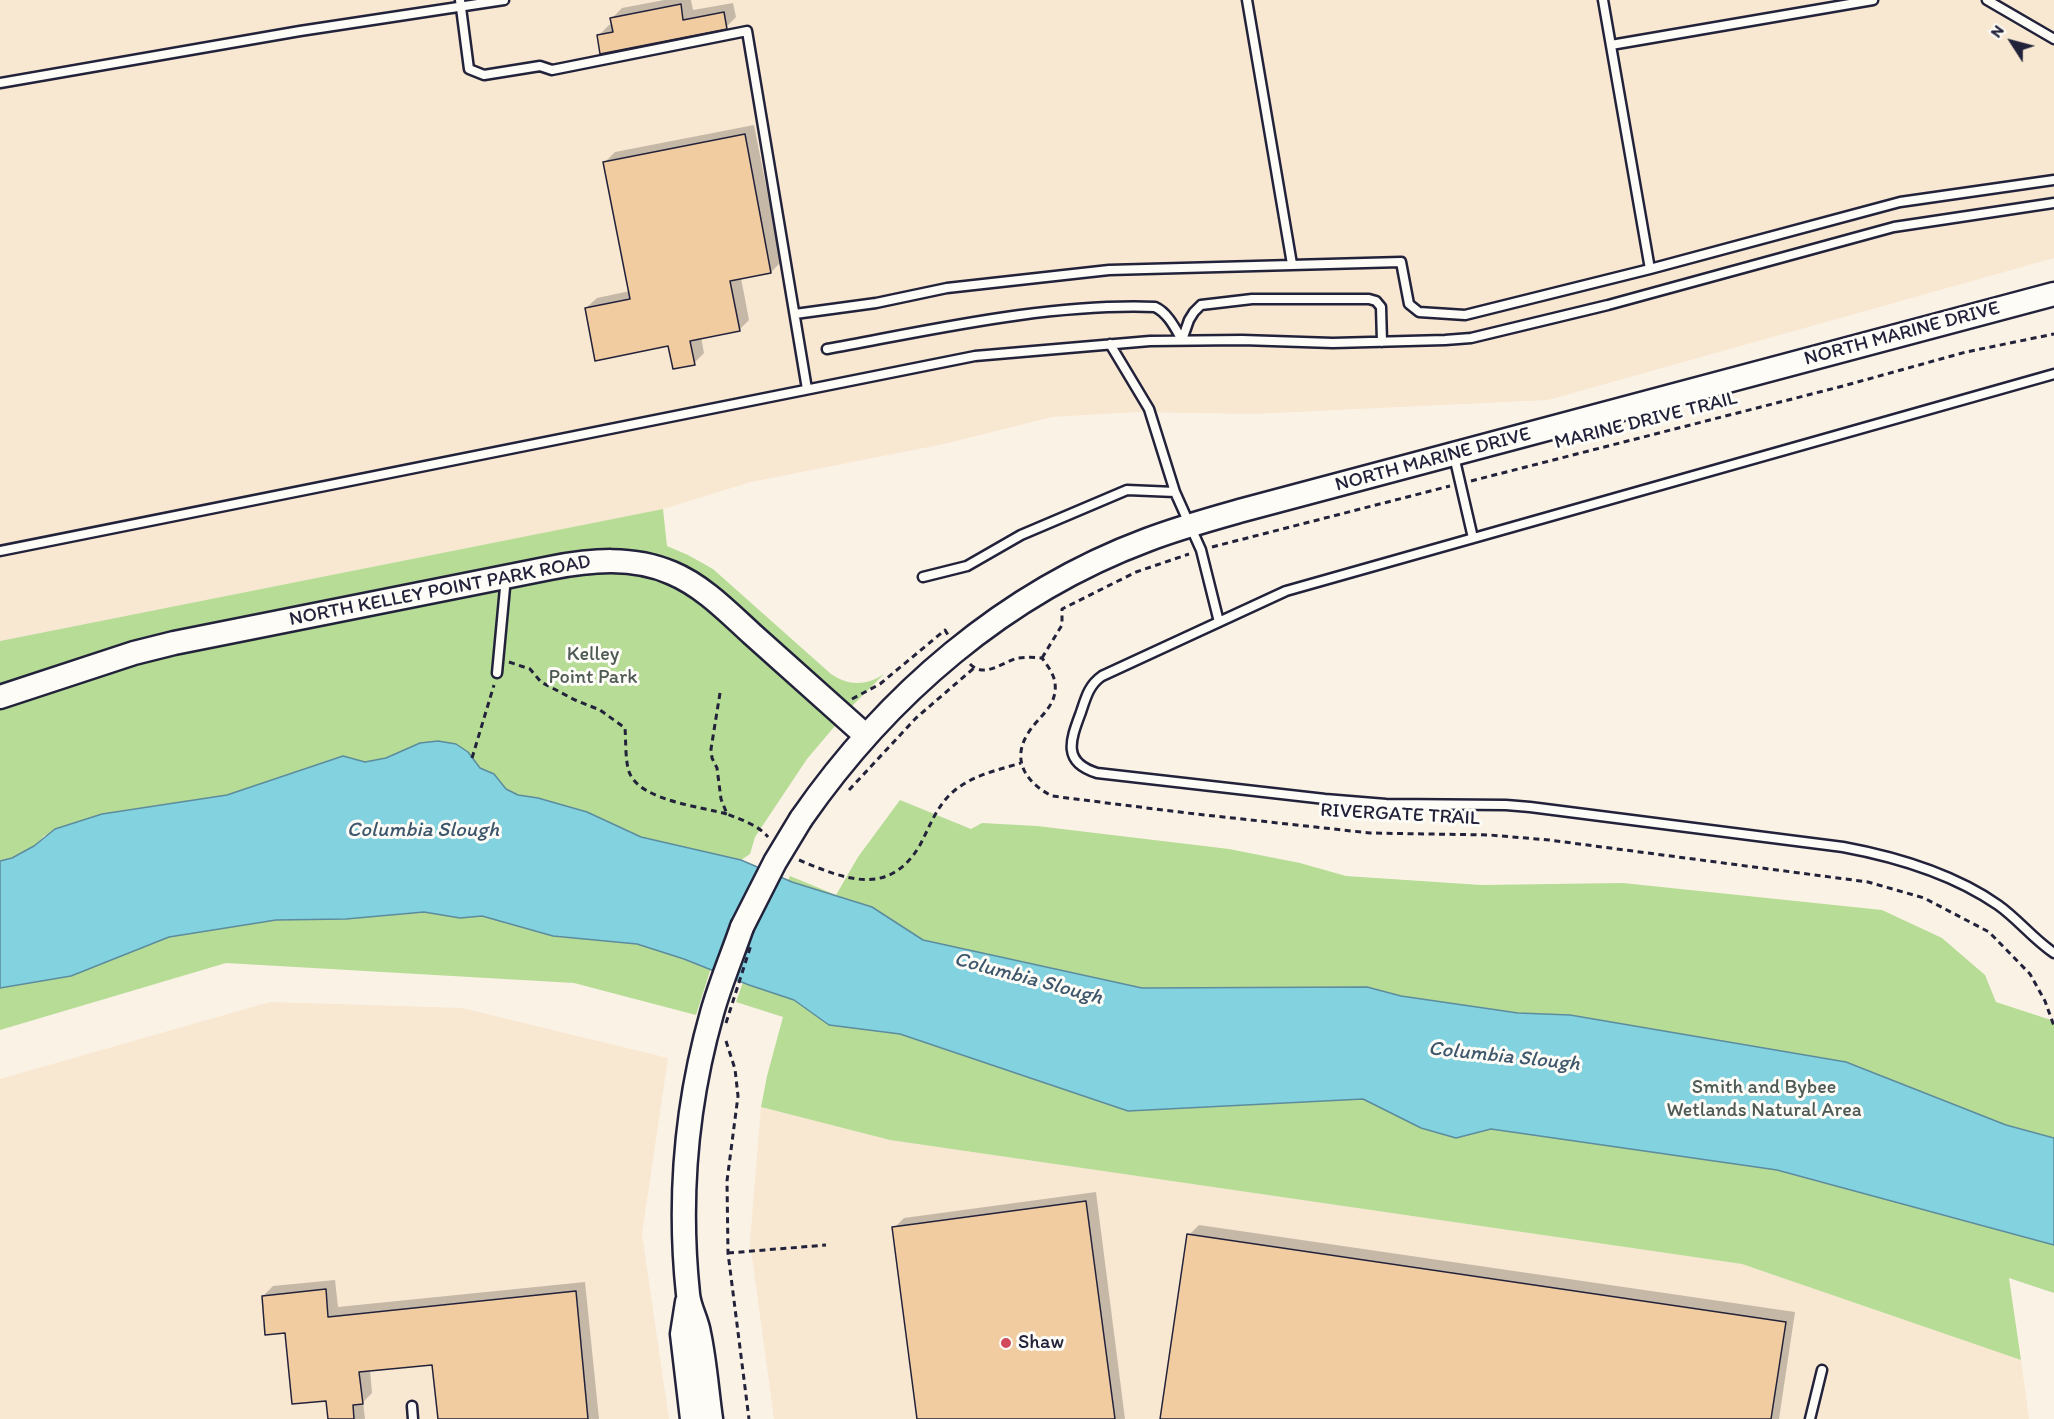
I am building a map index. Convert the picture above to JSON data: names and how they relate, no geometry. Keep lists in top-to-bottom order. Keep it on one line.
{"streets":{"main road":["NORTH MARINE DRIVE","NORTH KELLEY POINT PARK ROAD"],"path":["MARINE DRIVE TRAIL","RIVERGATE TRAIL"]},"crossings":[["NORTH MARINE DRIVE","NORTH KELLEY POINT PARK ROAD"]],"water":["Columbia Slough"],"parks":["Kelley Point Park","Smith and Bybee Wetlands Natural Area"],"places":["Shaw"],"north":"top left"}
